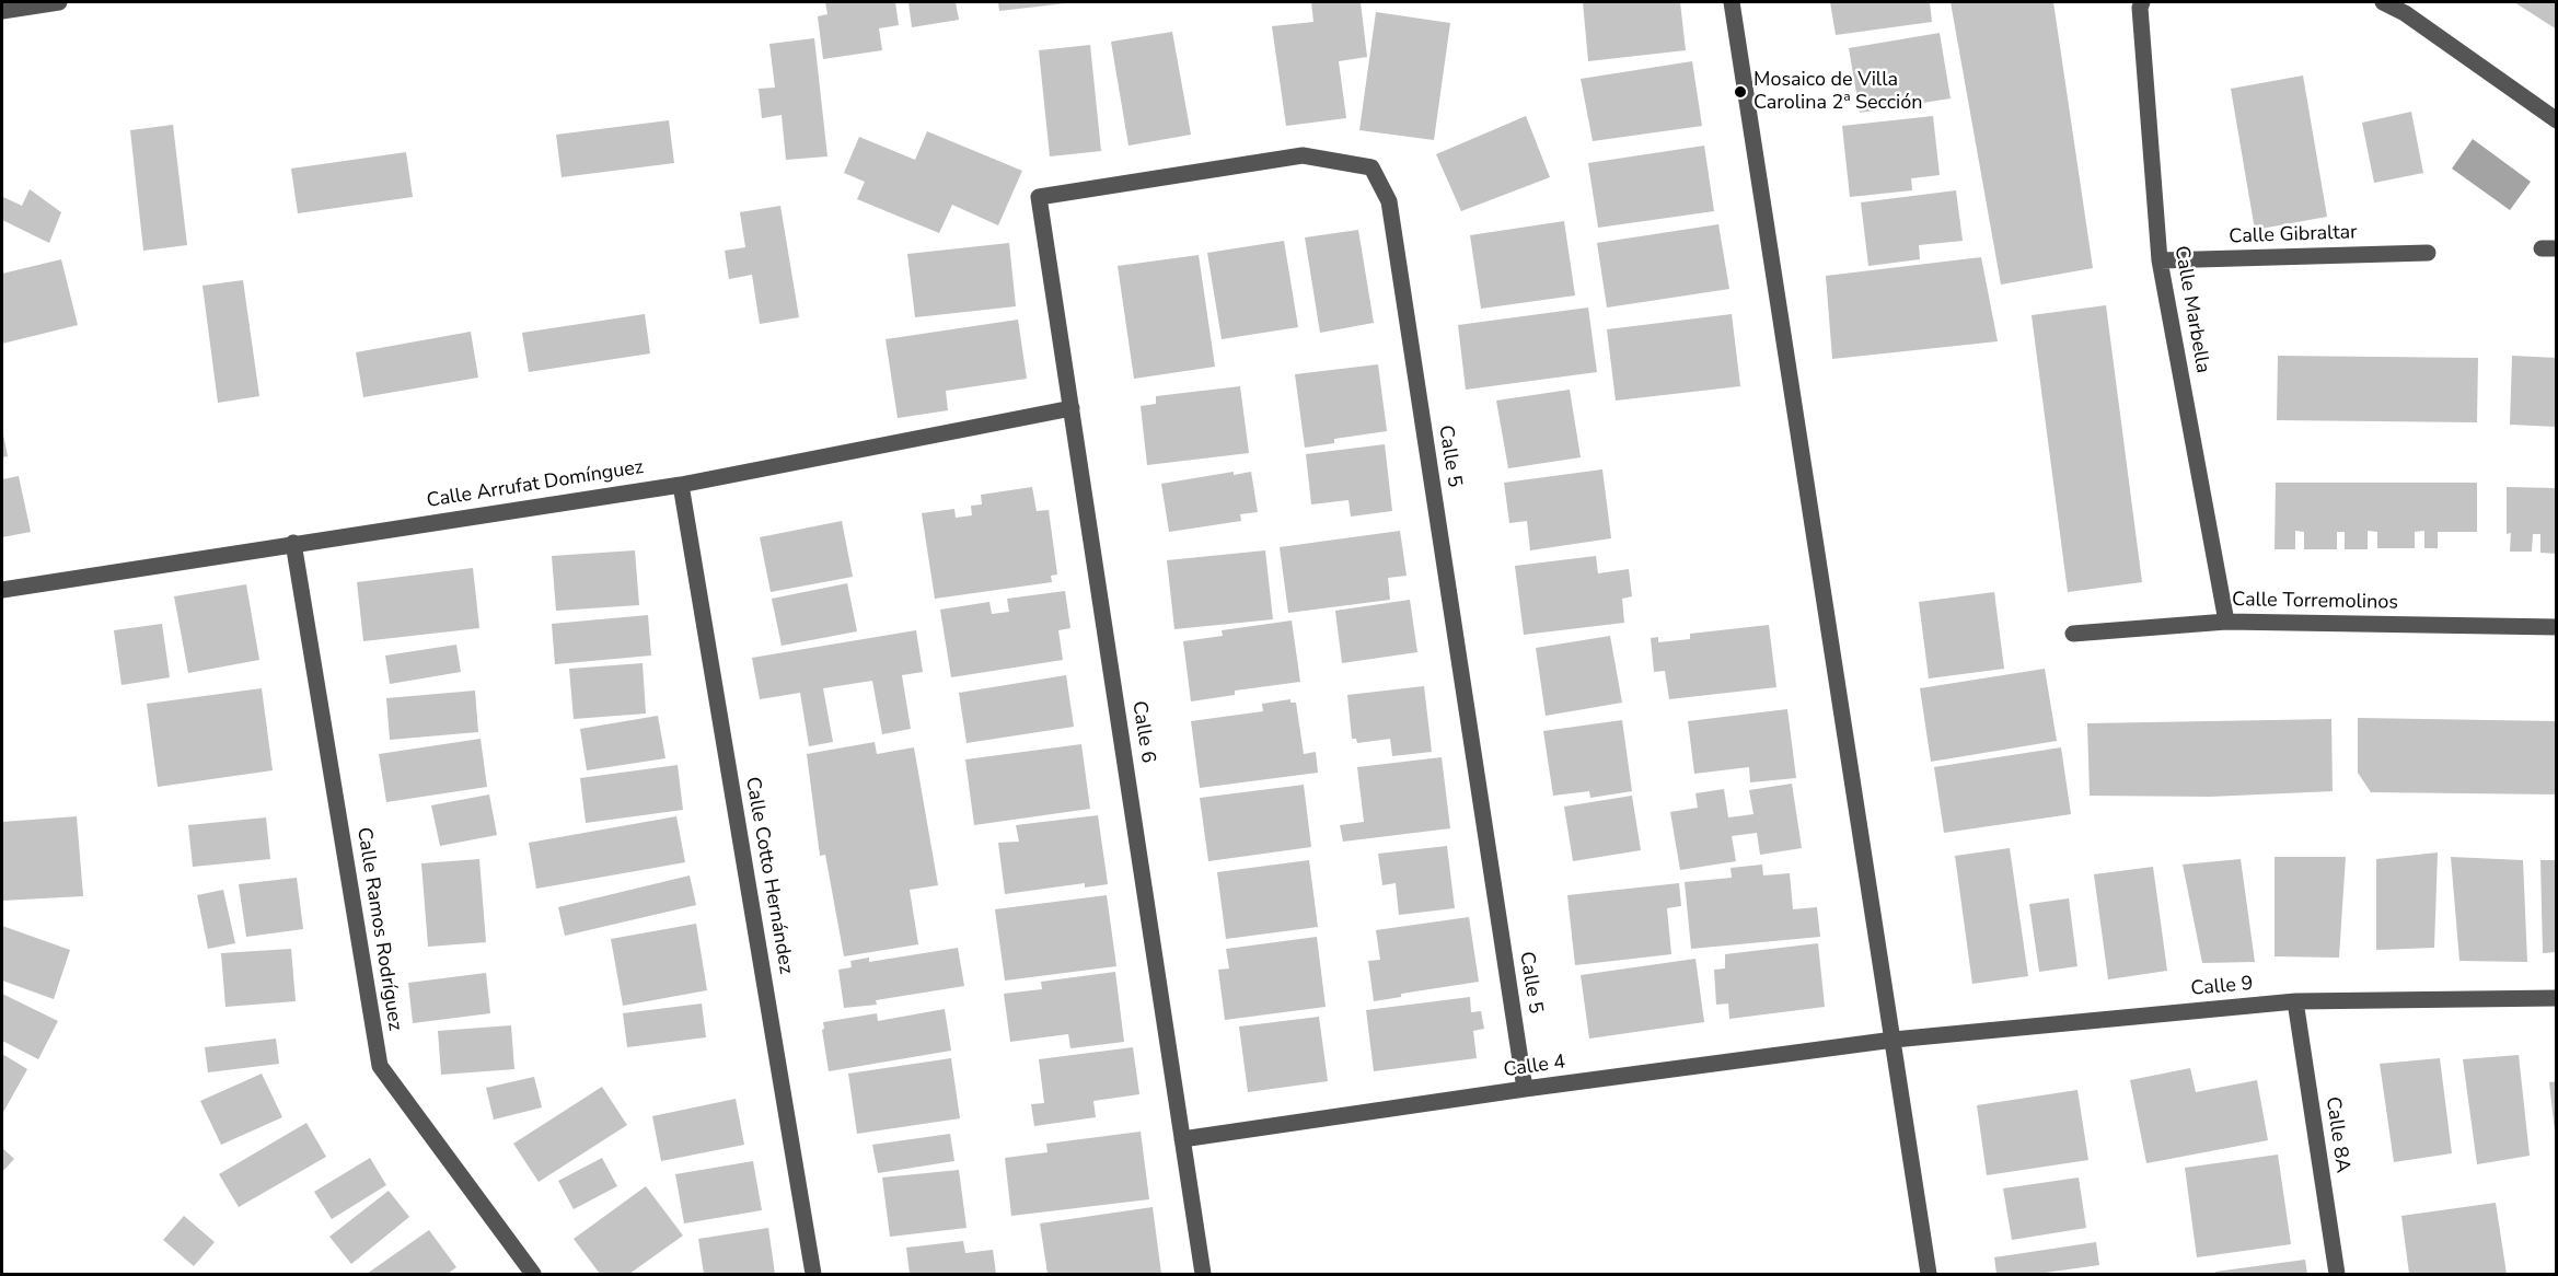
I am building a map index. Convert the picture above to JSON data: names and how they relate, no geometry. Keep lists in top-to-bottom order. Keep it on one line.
{"streets":{"street":["Calle Gibraltar","Calle Marbella","Calle 5","Calle Arrufat Domínguez","Calle Torremolinos","Calle 6","Calle Cotto Hernández","Calle Ramos Rodríguez","Calle 9","Calle 4","Calle 8A"]},"crossings":[["Calle Gibraltar","Calle Marbella"],["Calle Marbella","Calle Torremolinos"],["Calle 5","Calle 6"],["Calle 5","Calle 4"],["Calle Arrufat Domínguez","Calle 6"],["Calle Arrufat Domínguez","Calle Cotto Hernández"],["Calle Arrufat Domínguez","Calle Ramos Rodríguez"],["Calle 6","Calle 4"],["Calle 9","Calle 4"],["Calle 9","Calle 8A"]],"places":["Mosaico de Villa Carolina 2ª Sección"]}
